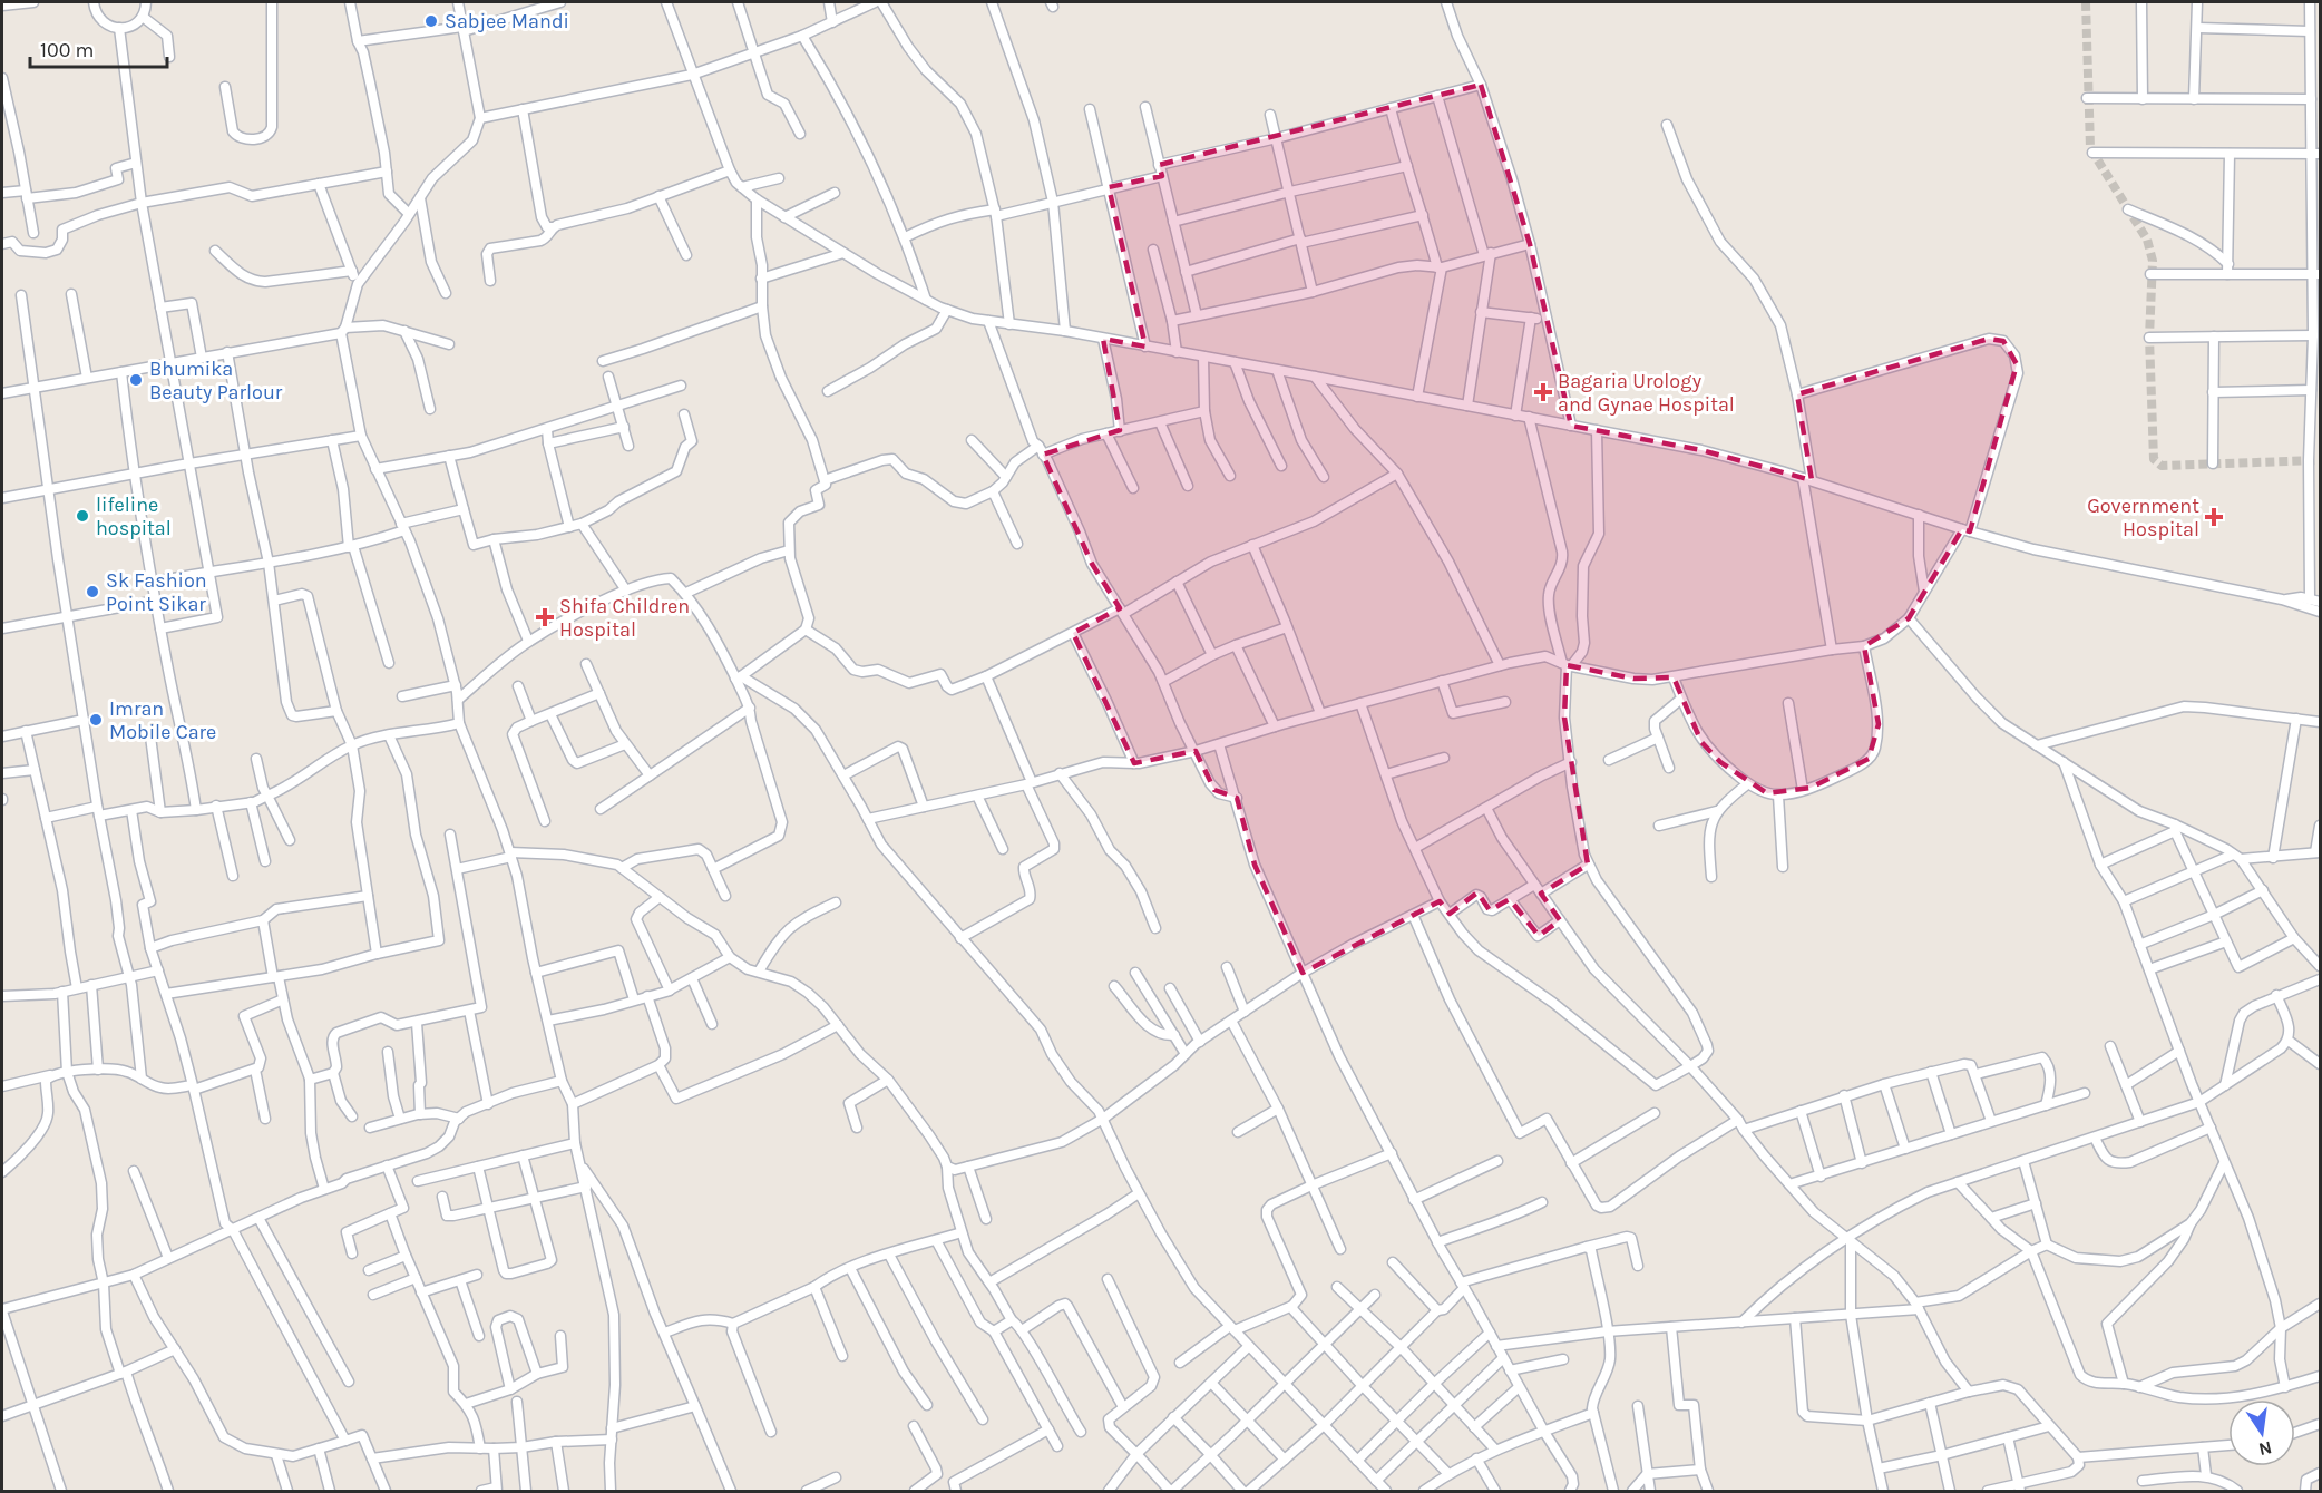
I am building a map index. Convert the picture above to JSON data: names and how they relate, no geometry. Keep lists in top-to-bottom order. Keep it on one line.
{"places":{"other":["Sabjee Mandi","Bhumika Beauty Parlour","lifeline hospital","Sk Fashion Point Sikar","Imran Mobile Care"],"health":["Bagaria Urology and Gynae Hospital","Government Hospital","Shifa Children Hospital"]},"scale_bar":"100 m","north":"bottom"}
